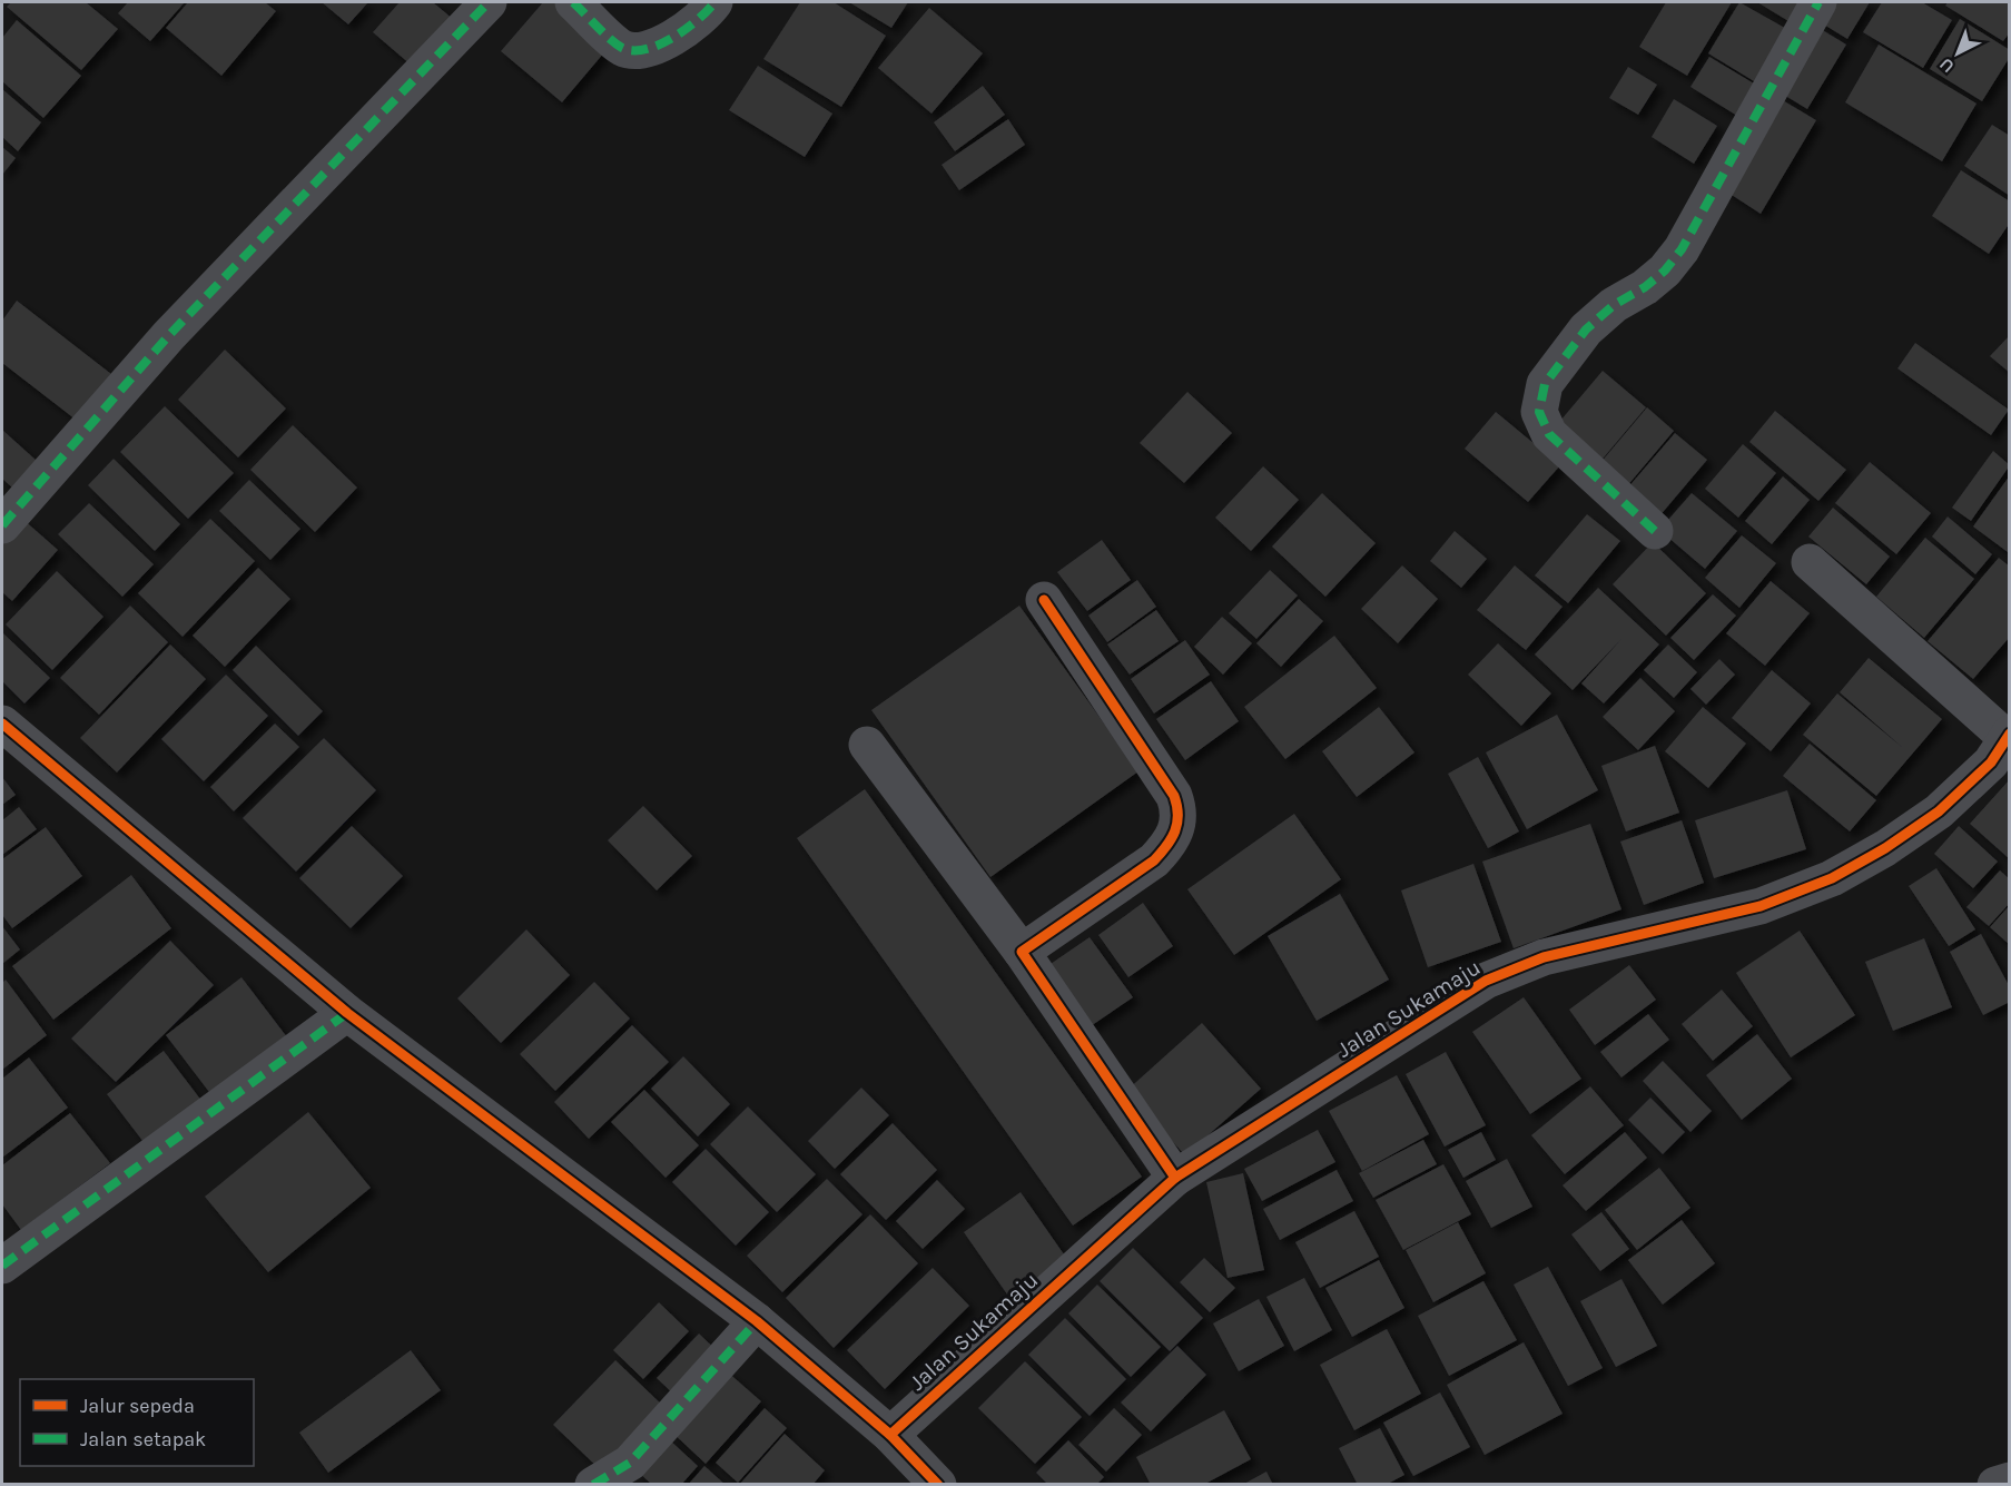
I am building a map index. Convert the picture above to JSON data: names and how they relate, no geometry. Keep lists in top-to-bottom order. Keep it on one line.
{"streets":{"street":["Jalan Sukamaju"]},"legend":["Jalur sepeda","Jalan setapak"],"north":"bottom left"}
